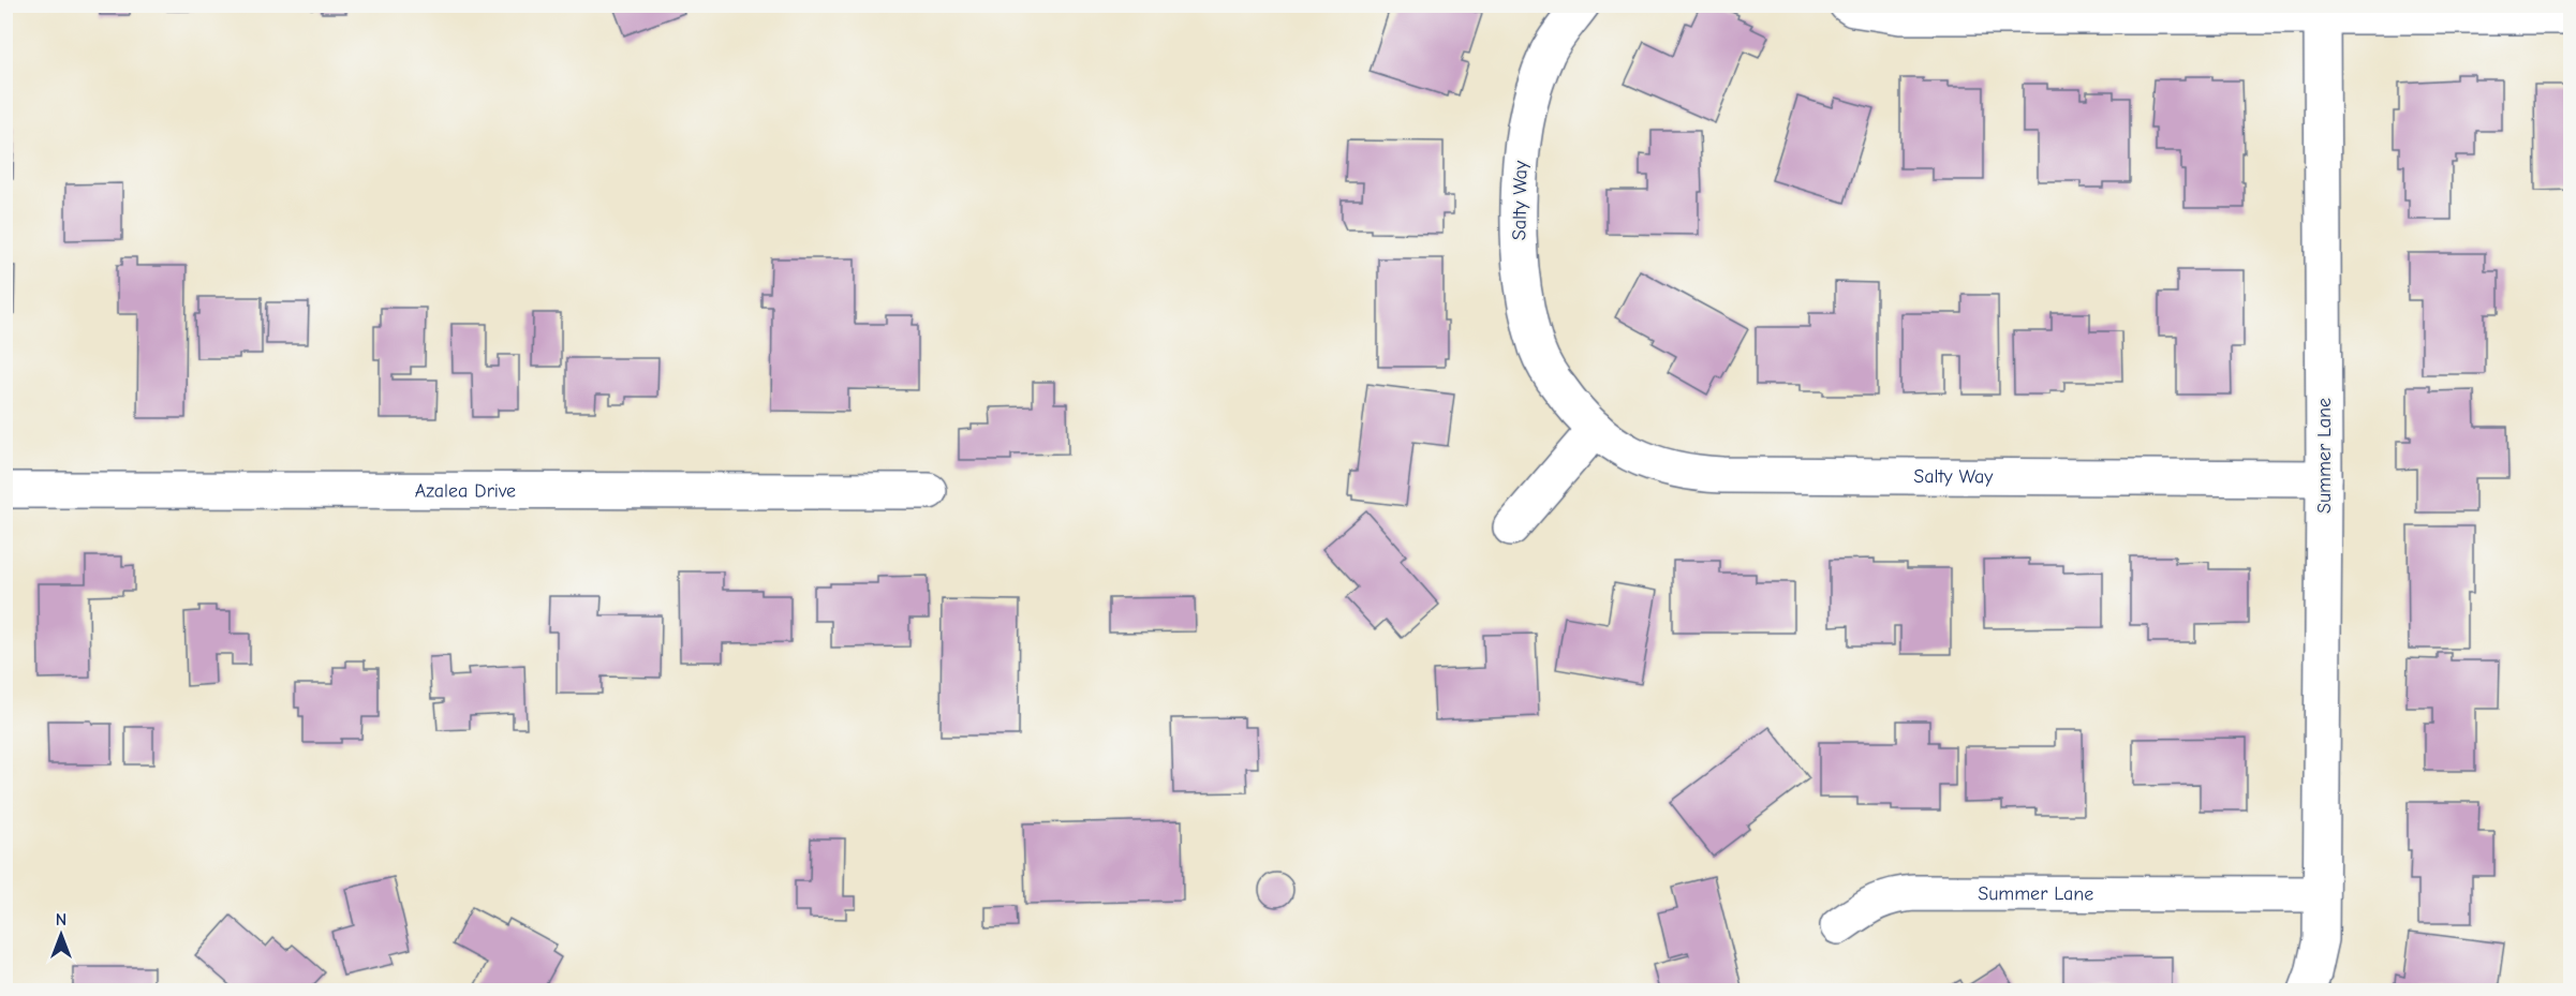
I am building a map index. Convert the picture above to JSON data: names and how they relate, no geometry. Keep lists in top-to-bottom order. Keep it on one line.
{"streets":{"street":["Salty Way","Summer Lane","Azalea Drive"]},"crossings":[["Salty Way","Summer Lane"]],"north":"top"}
